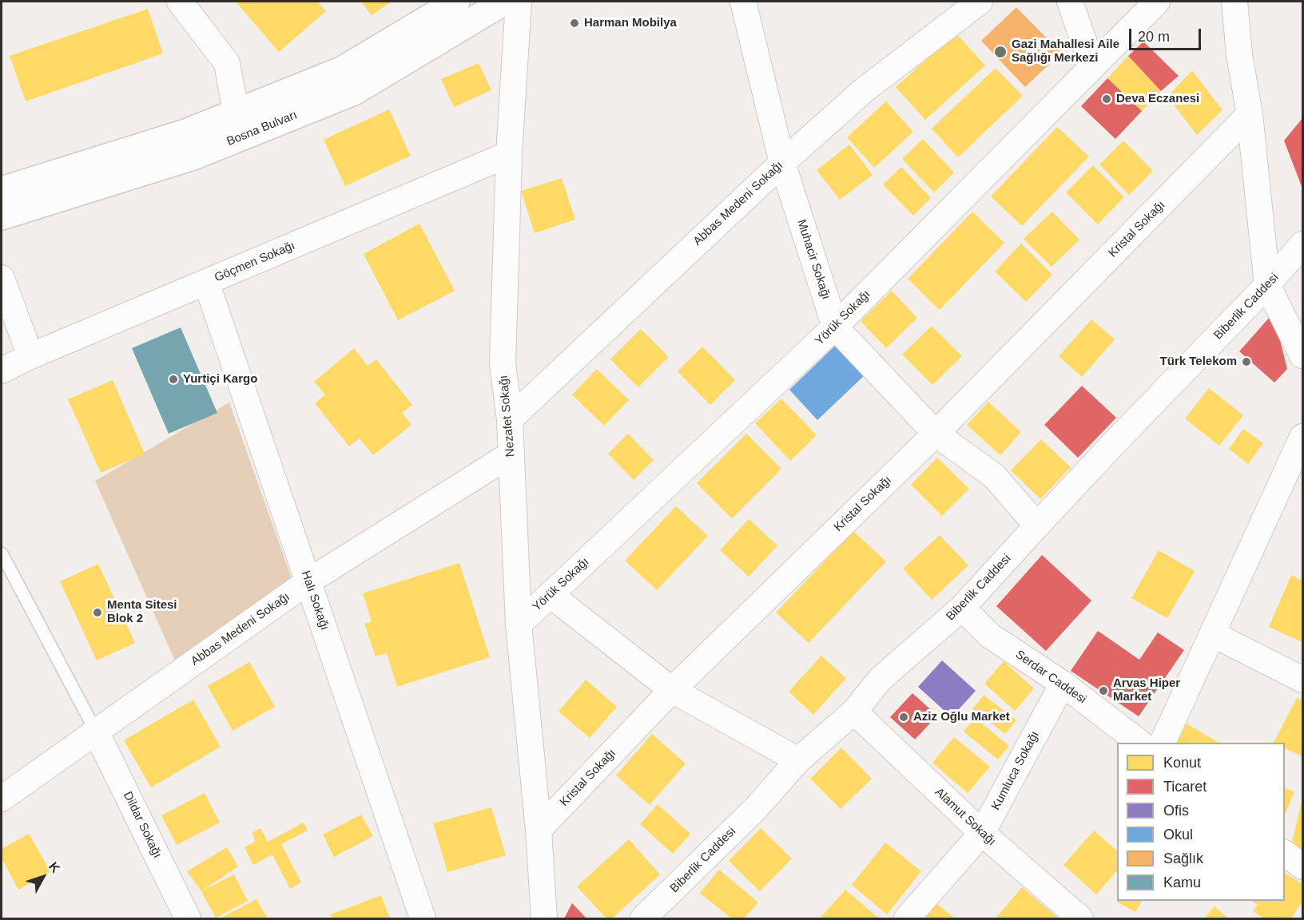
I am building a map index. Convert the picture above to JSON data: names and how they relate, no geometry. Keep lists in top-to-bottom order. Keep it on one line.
{"streets":{"main road":["Bosna Bulvarı"],"street":["Abbas Medeni Sokağı","Kristal Sokağı","Muhacir Sokağı","Göçmen Sokağı","Biberlik Caddesi","Yörük Sokağı","Nezafet Sokağı","Halı Sokağı","Serdar Caddesi","Kumluca Sokağı","Alamut Sokağı","Dildar Sokağı"]},"crossings":[["Abbas Medeni Sokağı","Muhacir Sokağı"],["Abbas Medeni Sokağı","Nezafet Sokağı"],["Abbas Medeni Sokağı","Halı Sokağı"],["Abbas Medeni Sokağı","Dildar Sokağı"],["Kristal Sokağı","Muhacir Sokağı"],["Kristal Sokağı","Nezafet Sokağı"],["Muhacir Sokağı","Biberlik Caddesi"],["Muhacir Sokağı","Yörük Sokağı"],["Göçmen Sokağı","Nezafet Sokağı"],["Göçmen Sokağı","Halı Sokağı"],["Biberlik Caddesi","Serdar Caddesi"],["Biberlik Caddesi","Alamut Sokağı"],["Yörük Sokağı","Nezafet Sokağı"],["Serdar Caddesi","Kumluca Sokağı"],["Kumluca Sokağı","Alamut Sokağı"]],"places":["Harman Mobilya","Gazi Mahallesi Aile Sağlığı Merkezi","Deva Eczanesi","Türk Telekom","Yurtiçi Kargo","Menta Sitesi Blok 2","Arvas Hiper Market","Aziz Oğlu Market"],"legend":["Konut","Ticaret","Ofis","Okul","Sağlık","Kamu"],"scale_bar":"20 m","north":"top right"}
